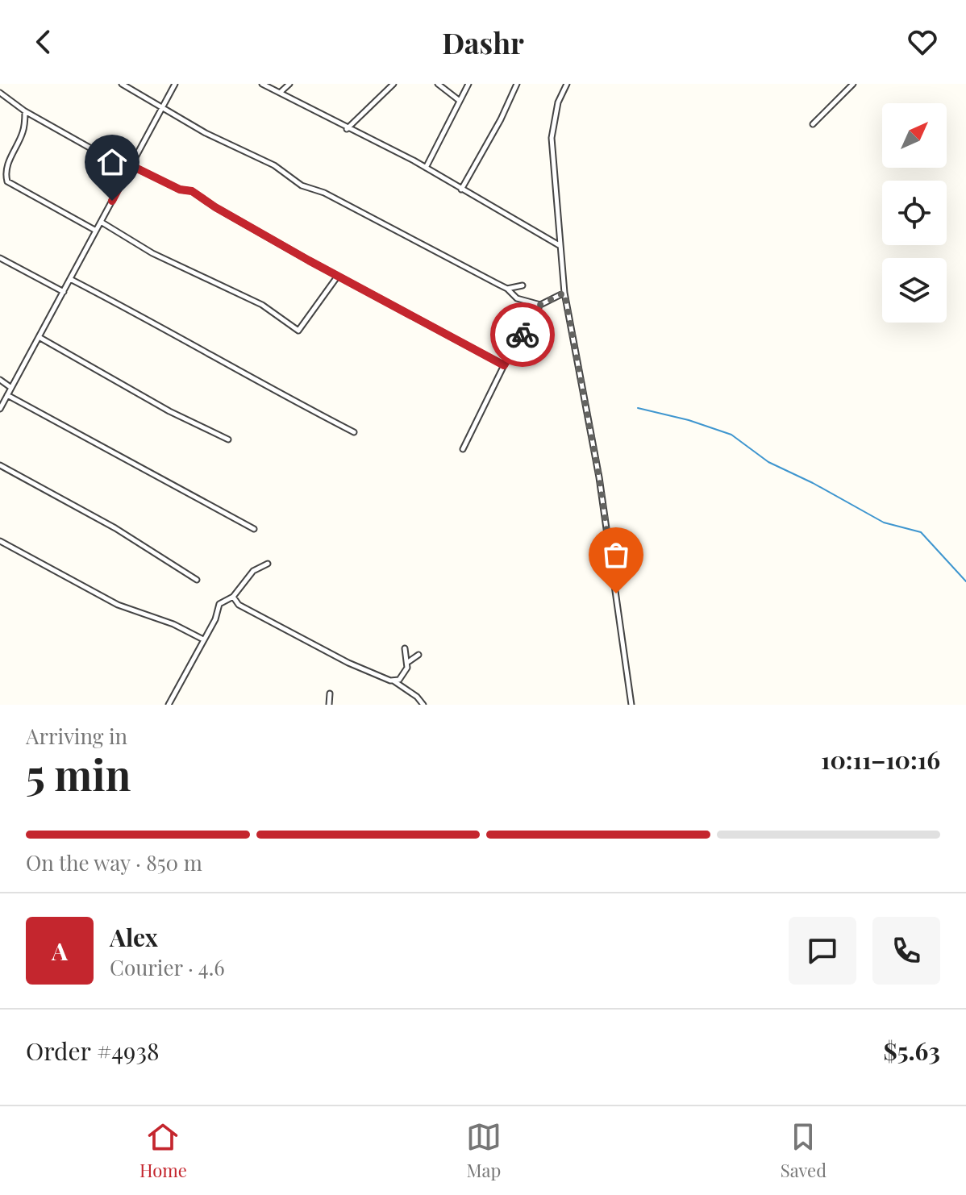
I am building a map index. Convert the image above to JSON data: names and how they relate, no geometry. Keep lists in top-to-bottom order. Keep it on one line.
{"north":"top right","page":{"header":"Dashr","heading":["5 min","Arriving in","10:11–10:16"],"panel":["Alex","Courier · 4.6","Order #4938","$5.63"],"bar":"On the way · 850 m","round":"A","tabs":["Home","Map","Saved"]}}
